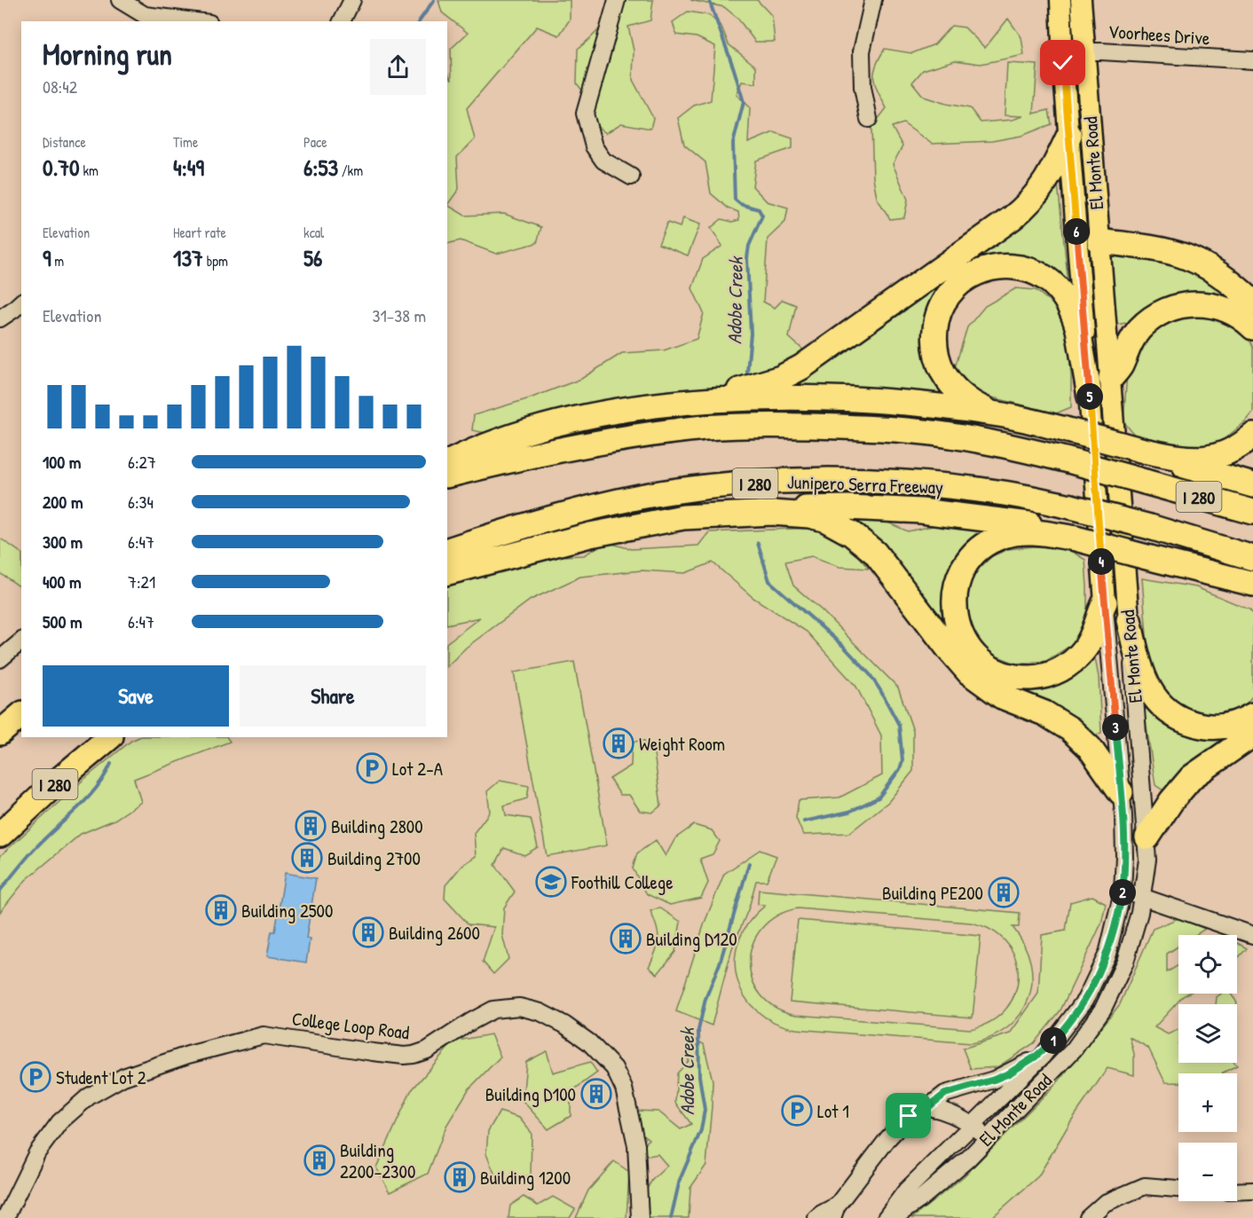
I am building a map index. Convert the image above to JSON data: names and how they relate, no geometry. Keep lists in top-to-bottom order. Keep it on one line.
{"streets":{"highway":["I 280","Junipero Serra Freeway"],"main road":["El Monte Road"],"street":["Voorhees Drive","College Loop Road"]},"crossings":[["Voorhees Drive","El Monte Road"]],"water":["Adobe Creek"],"places":{"building":["Weight Room","Building 2800","Building 2700","Building PE200","Building 2500","Building 2600","Building D120","Building D100","Building 2200–2300","Building 1200"],"parking":["Lot 2-A","Student Lot 2","Lot 1"],"school or university":["Foothill College"]},"page":{"heading":["Morning run","08:42"],"stats":[["Distance","0.70 km"],["Time","4:49"],["Pace","6:53 /km"],["Elevation","9 m"],["Heart rate","137 bpm"],["kcal","56"]],"pins":["6","5","4","3","2","1"],"chart":["Elevation","31–38 m"],"list":[{"name":"100 m","note":"6:27"},{"name":"200 m","note":"6:34"},{"name":"300 m","note":"6:47"},{"name":"400 m","note":"7:21"},{"name":"500 m","note":"6:47"}],"buttons":["Save","Share"],"map_buttons":["+","−"]}}
